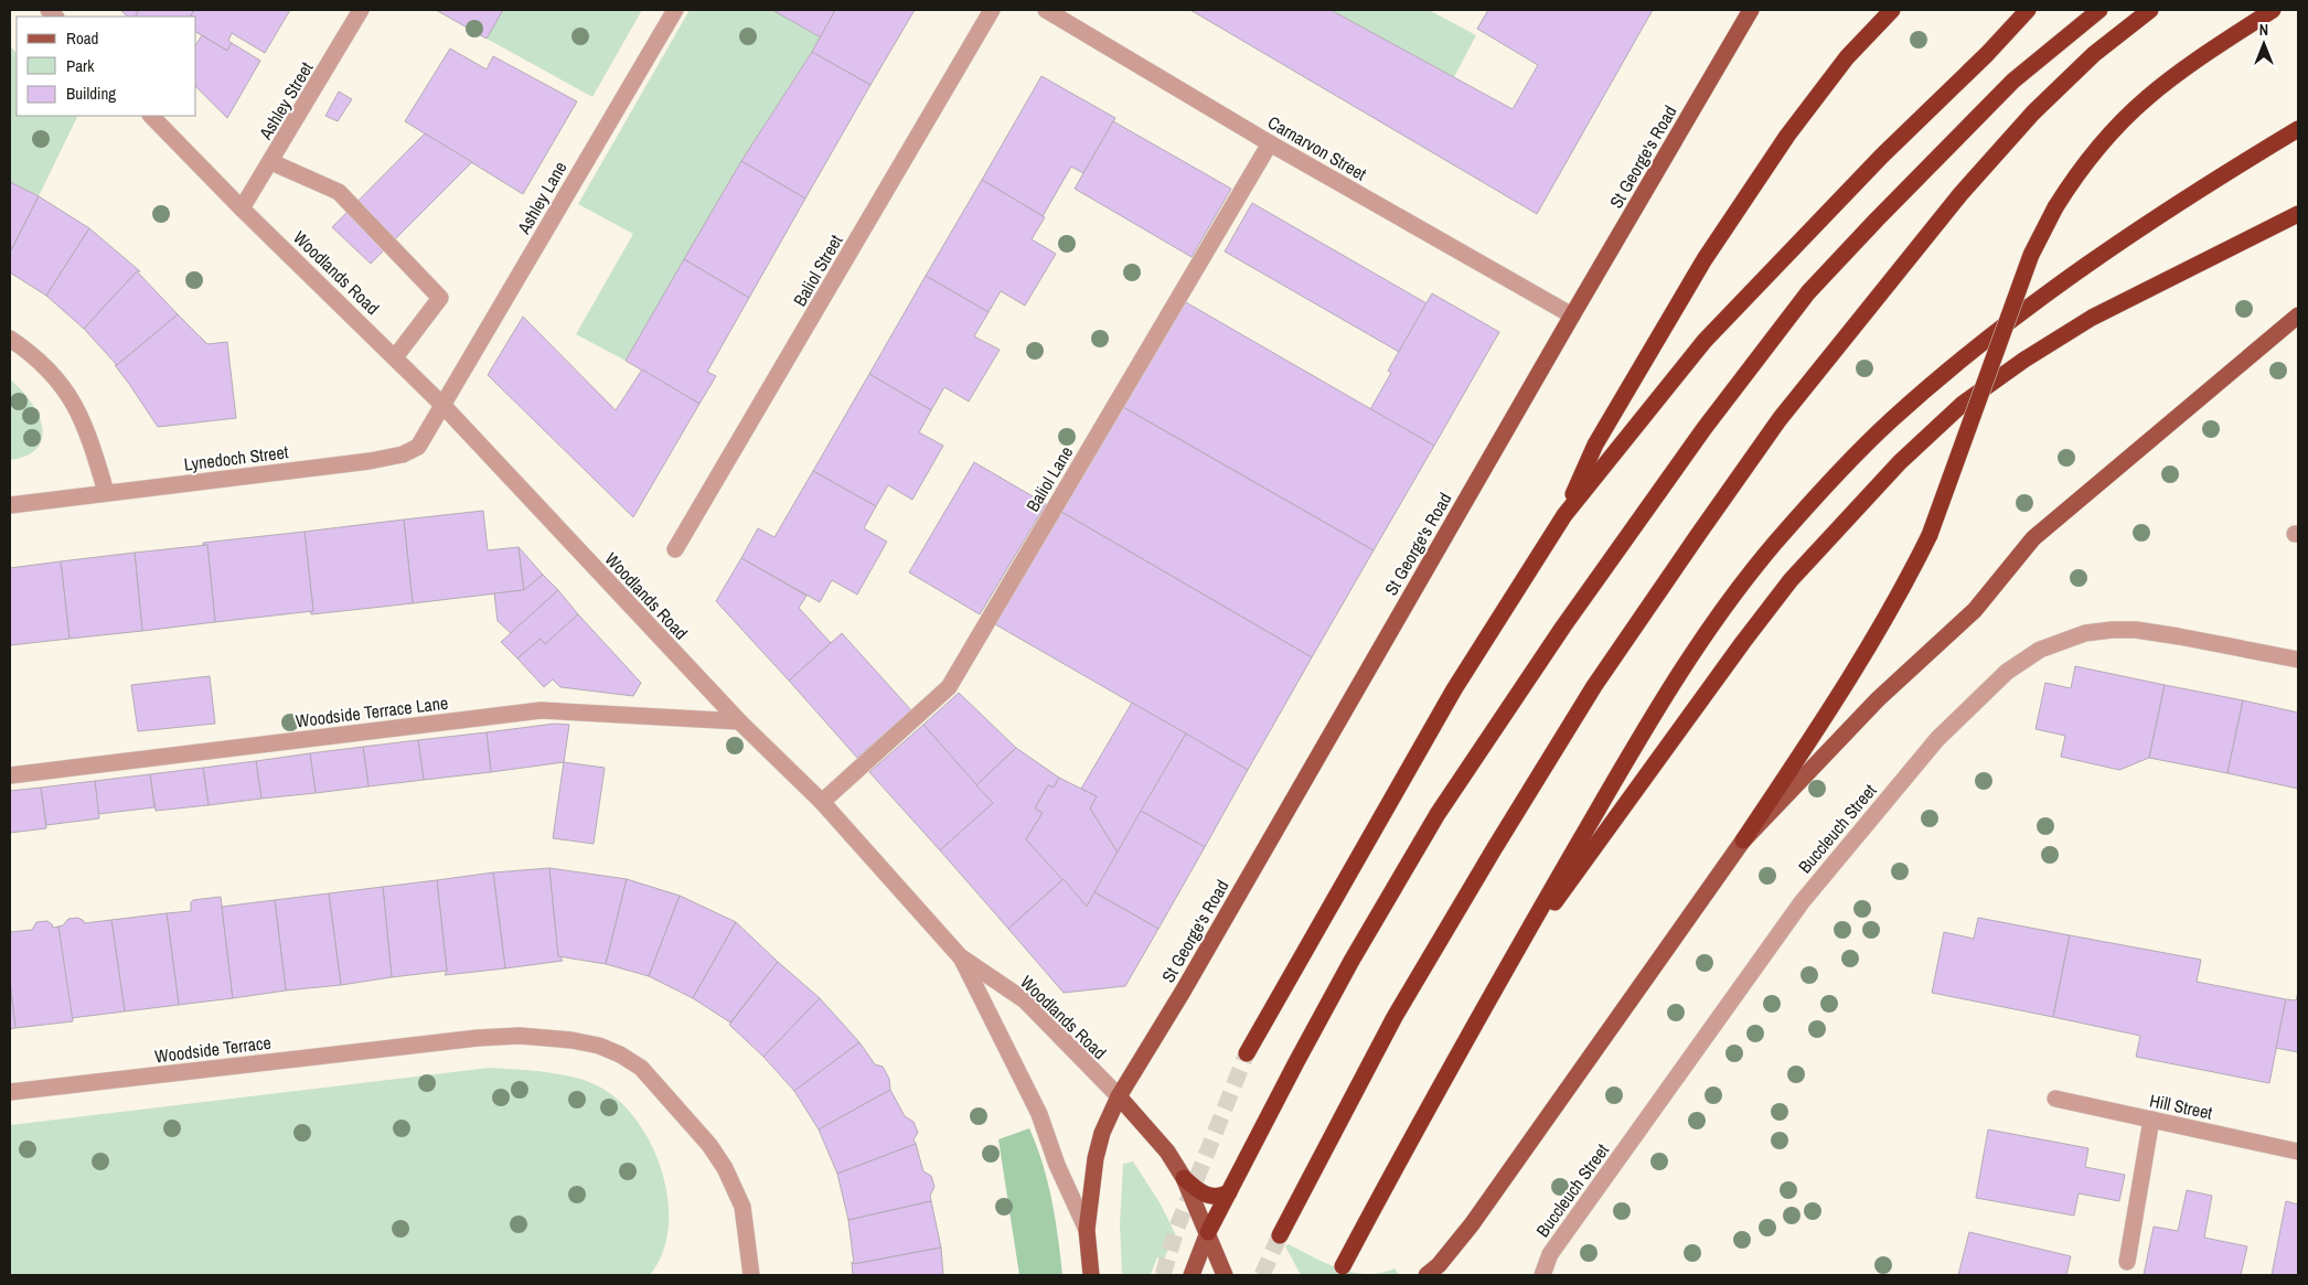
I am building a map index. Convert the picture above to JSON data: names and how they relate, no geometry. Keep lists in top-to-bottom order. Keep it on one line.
{"streets":{"main road":["St George's Road"],"street":["Ashley Street","Carnarvon Street","Ashley Lane","Baliol Street","Woodlands Road","Lynedoch Street","Baliol Lane","Woodside Terrace Lane","Buccleuch Street","Woodside Terrace","Hill Street"]},"crossings":[["Ashley Street","Woodlands Road"],["Carnarvon Street","St George's Road"],["Carnarvon Street","Baliol Lane"],["St George's Road","Woodlands Road"],["Ashley Lane","Woodlands Road"],["Ashley Lane","Lynedoch Street"],["Woodlands Road","Lynedoch Street"],["Woodlands Road","Baliol Lane"],["Woodlands Road","Woodside Terrace Lane"]],"legend":["Road","Park","Building"],"north":"top"}
